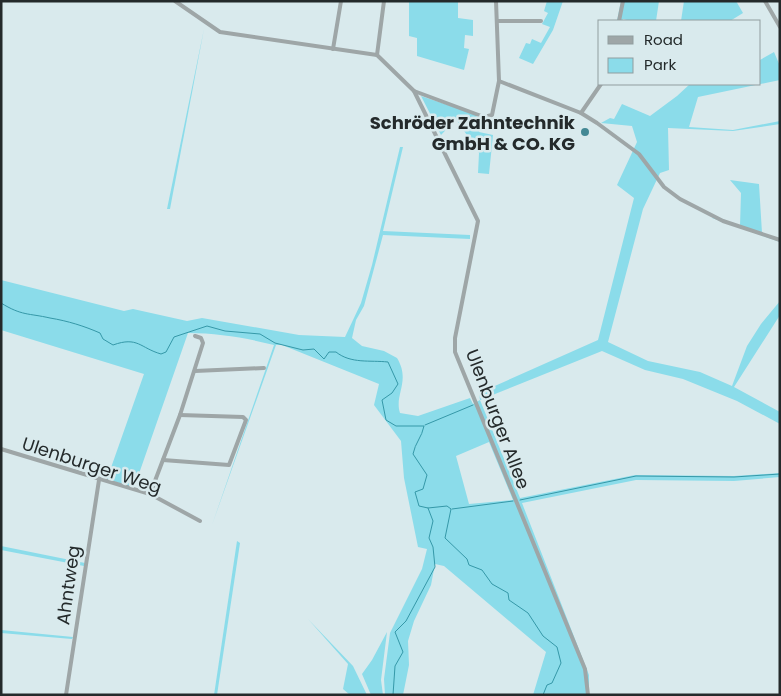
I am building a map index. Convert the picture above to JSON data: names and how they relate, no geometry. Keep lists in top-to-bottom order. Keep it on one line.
{"streets":{"street":["Ulenburger Allee","Ulenburger Weg","Ahntweg"]},"crossings":[["Ulenburger Weg","Ahntweg"]],"places":["Schröder Zahntechnik GmbH & CO. KG"],"legend":["Road","Park"]}
